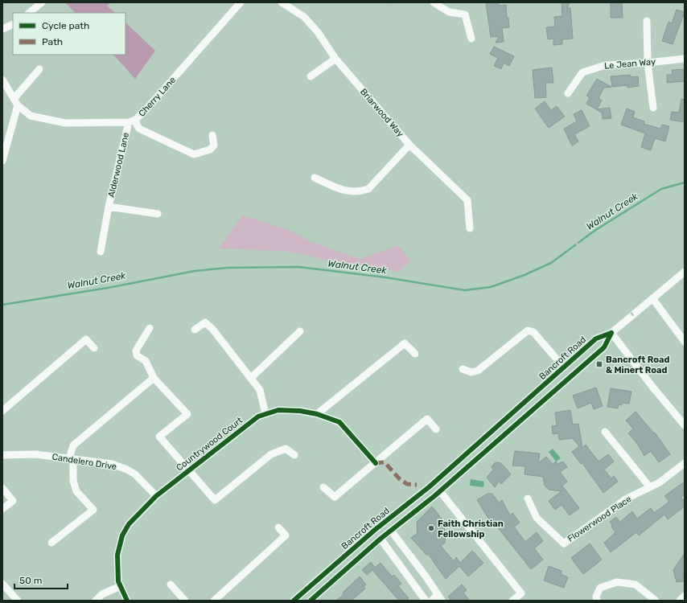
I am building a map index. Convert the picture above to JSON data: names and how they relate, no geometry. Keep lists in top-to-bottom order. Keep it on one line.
{"streets":{"street":["Le Jean Way","Cherry Lane","Briarwood Way","Alderwood Lane","Bancroft Road","Countrywood Court","Candelero Drive","Flowerwood Place"]},"crossings":[["Cherry Lane","Alderwood Lane"],["Countrywood Court","Candelero Drive"]],"water":["Walnut Creek"],"places":{"transit":["Bancroft Road & Minert Road"],"other":["Faith Christian Fellowship"]},"legend":["Cycle path","Path"],"scale_bar":"50 m"}
